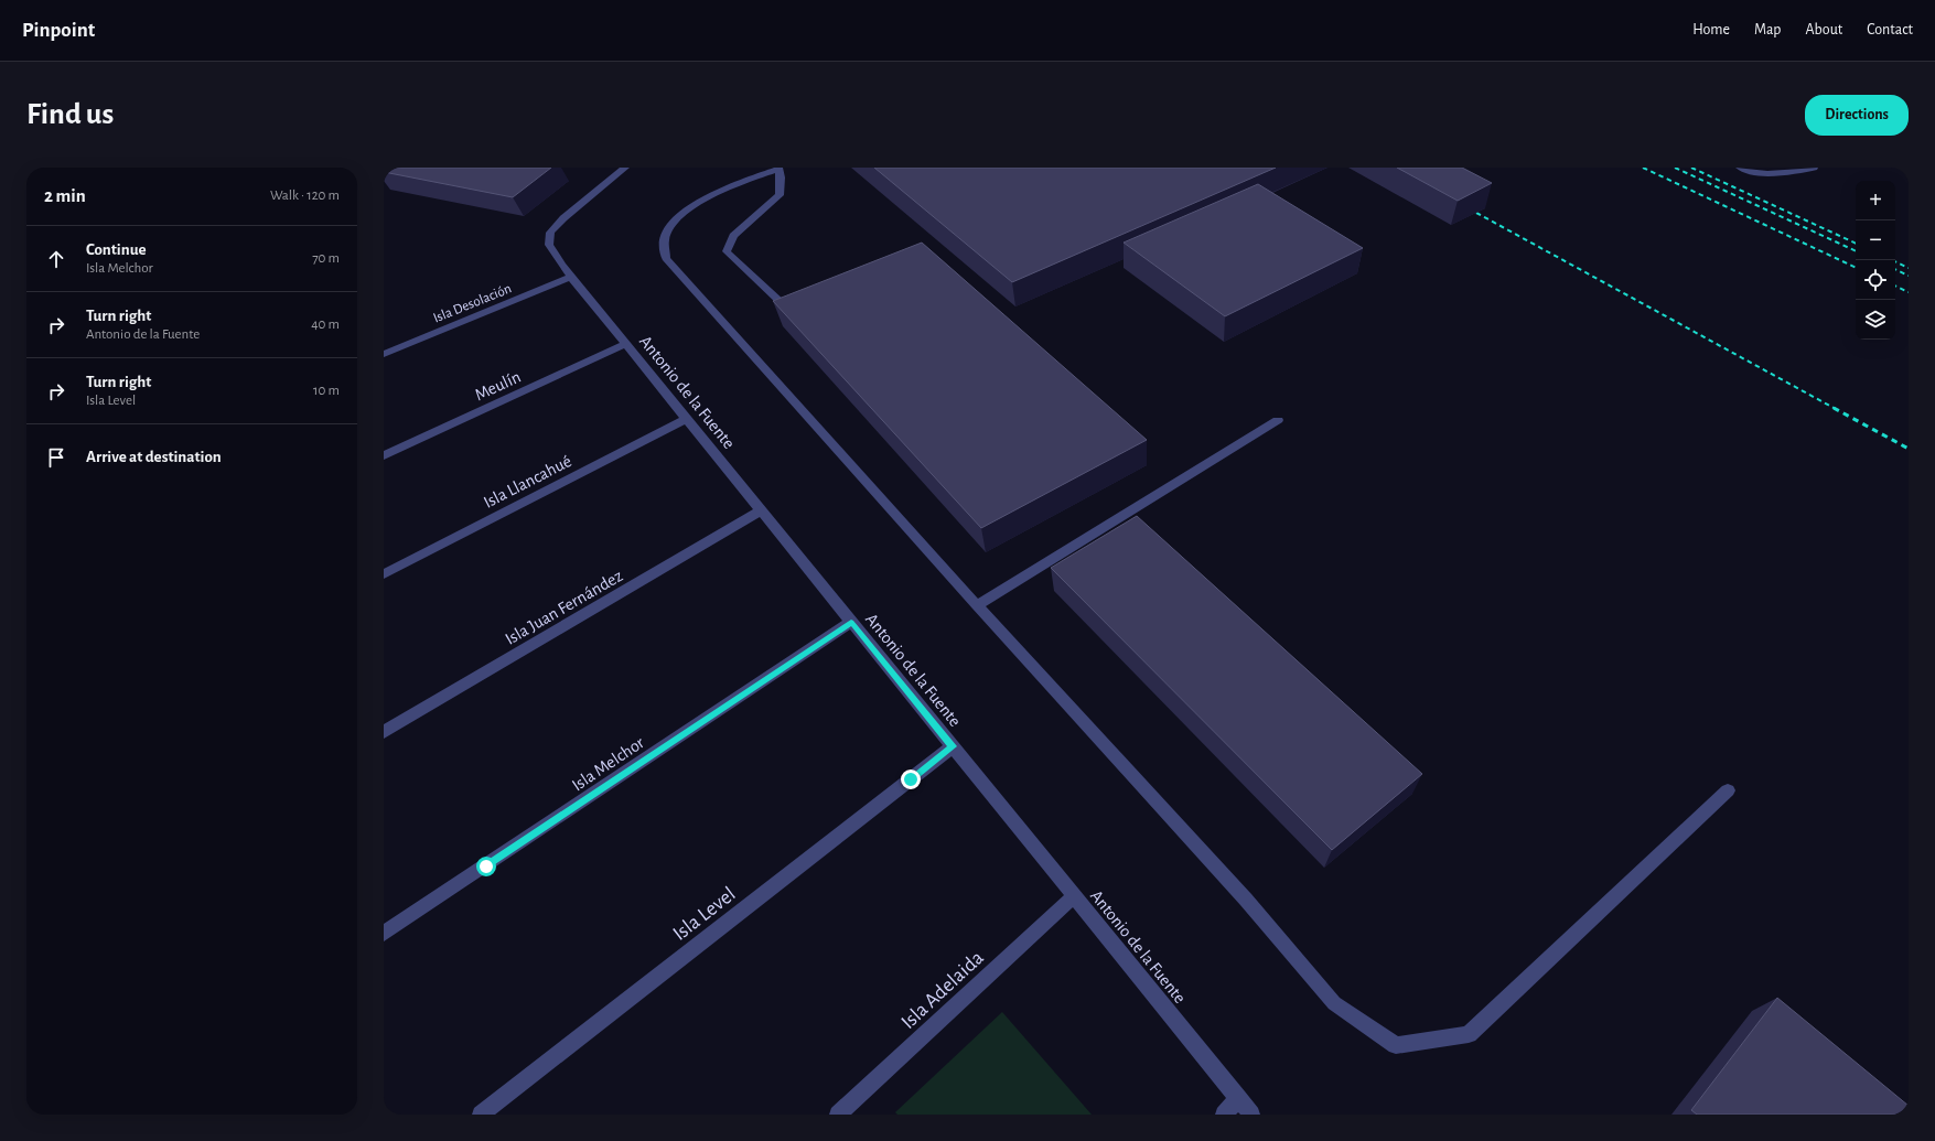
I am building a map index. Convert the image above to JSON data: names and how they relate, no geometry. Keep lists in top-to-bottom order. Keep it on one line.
{"streets":{"street":["Isla Desolación","Meulín","Antonio de la Fuente","Isla Llancahué","Isla Juan Fernández","Isla Melchor","Isla Level","Isla Adelaida"]},"crossings":[["Isla Desolación","Antonio de la Fuente"],["Meulín","Antonio de la Fuente"],["Antonio de la Fuente","Isla Llancahué"],["Antonio de la Fuente","Isla Juan Fernández"],["Antonio de la Fuente","Isla Melchor"],["Antonio de la Fuente","Isla Level"],["Antonio de la Fuente","Isla Adelaida"]],"page":{"header":"Pinpoint","nav":["Home","Map","About","Contact"],"buttons":"Directions","title":"Find us","heading":["2 min","Walk · 120 m"],"map_buttons":["+","−"],"list":[["Continue","Isla Melchor","70 m"],["Turn right","Antonio de la Fuente","40 m"],["Turn right","Isla Level","10 m"],"Arrive at destination"]}}
